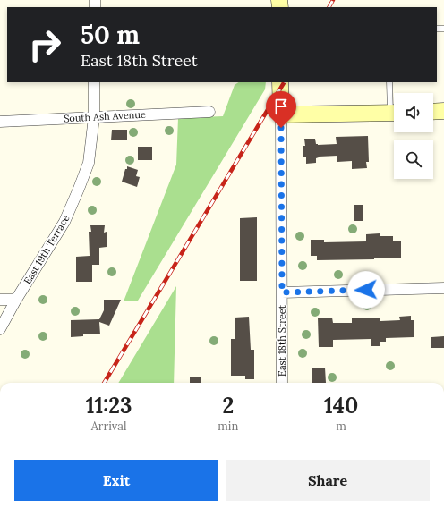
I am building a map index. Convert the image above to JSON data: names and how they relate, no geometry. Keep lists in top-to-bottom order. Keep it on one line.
{"streets":{"street":["South Ash Avenue","East 19th Terrace","East 18th Street"]},"crossings":[["South Ash Avenue","East 19th Terrace"]],"page":{"turn":["50 m","East 18th Street"],"eta":["11:23","Arrival","2","min","140","m"],"buttons":["Exit","Share"]}}
